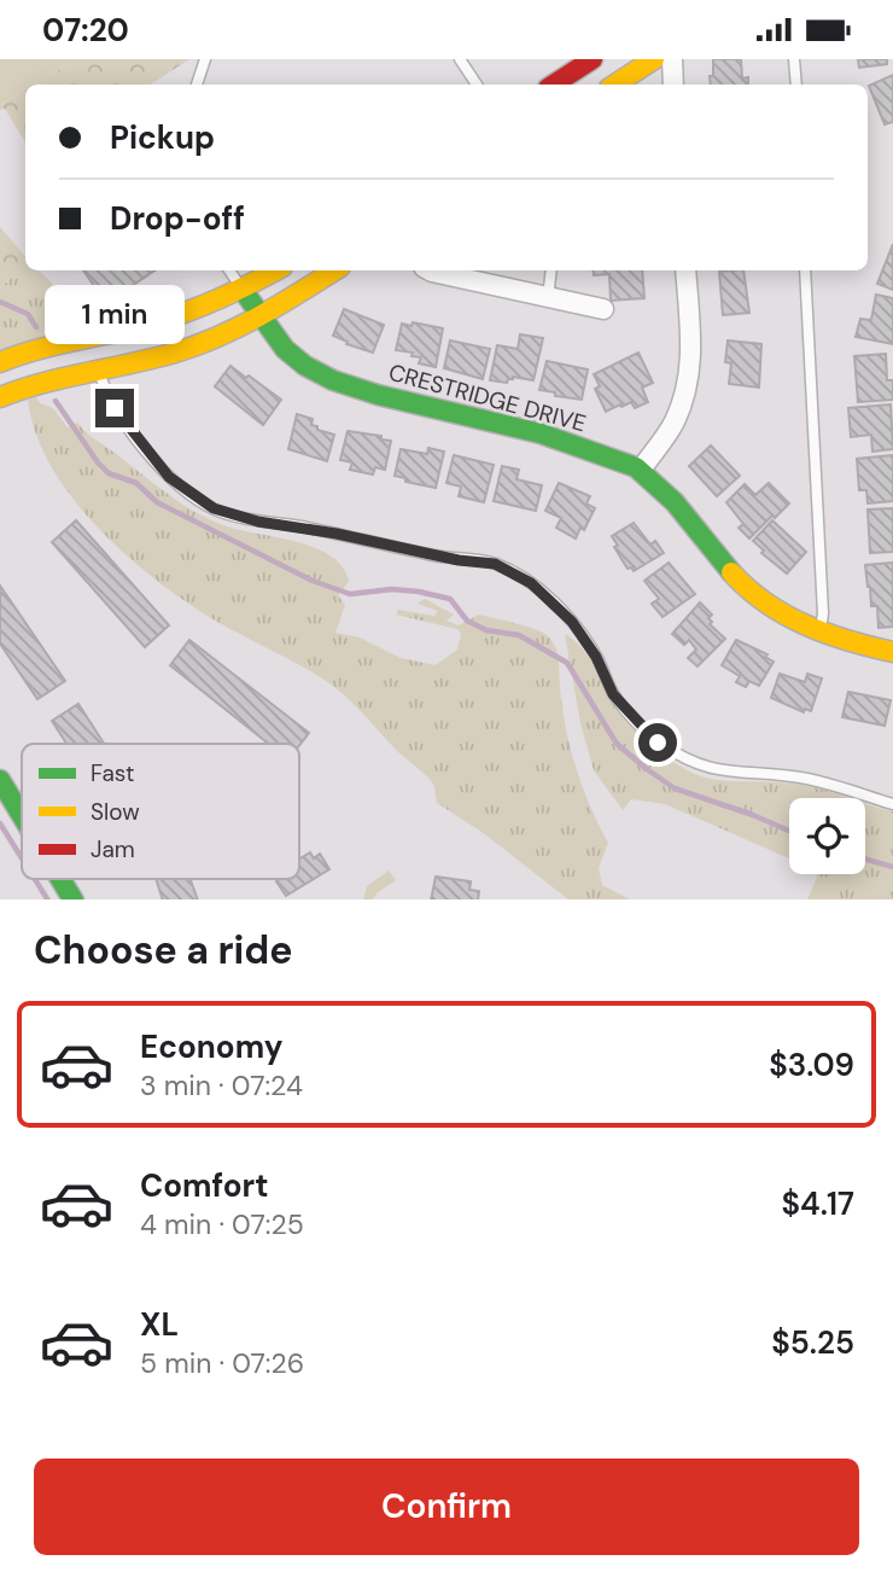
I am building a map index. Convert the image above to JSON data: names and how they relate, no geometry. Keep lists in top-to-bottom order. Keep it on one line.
{"streets":{"main road":["CRESTRIDGE DRIVE"]},"legend":["Fast","Slow","Jam"],"page":{"status":"07:20","banner":["Pickup","Drop-off"],"bubble":"1 min","heading":"Choose a ride","list":[{"name":"Economy","note":"3 min · 07:24","value":"$3.09"},{"name":"Comfort","note":"4 min · 07:25","value":"$4.17"},{"name":"XL","note":"5 min · 07:26","value":"$5.25"}],"buttons":"Confirm"}}
